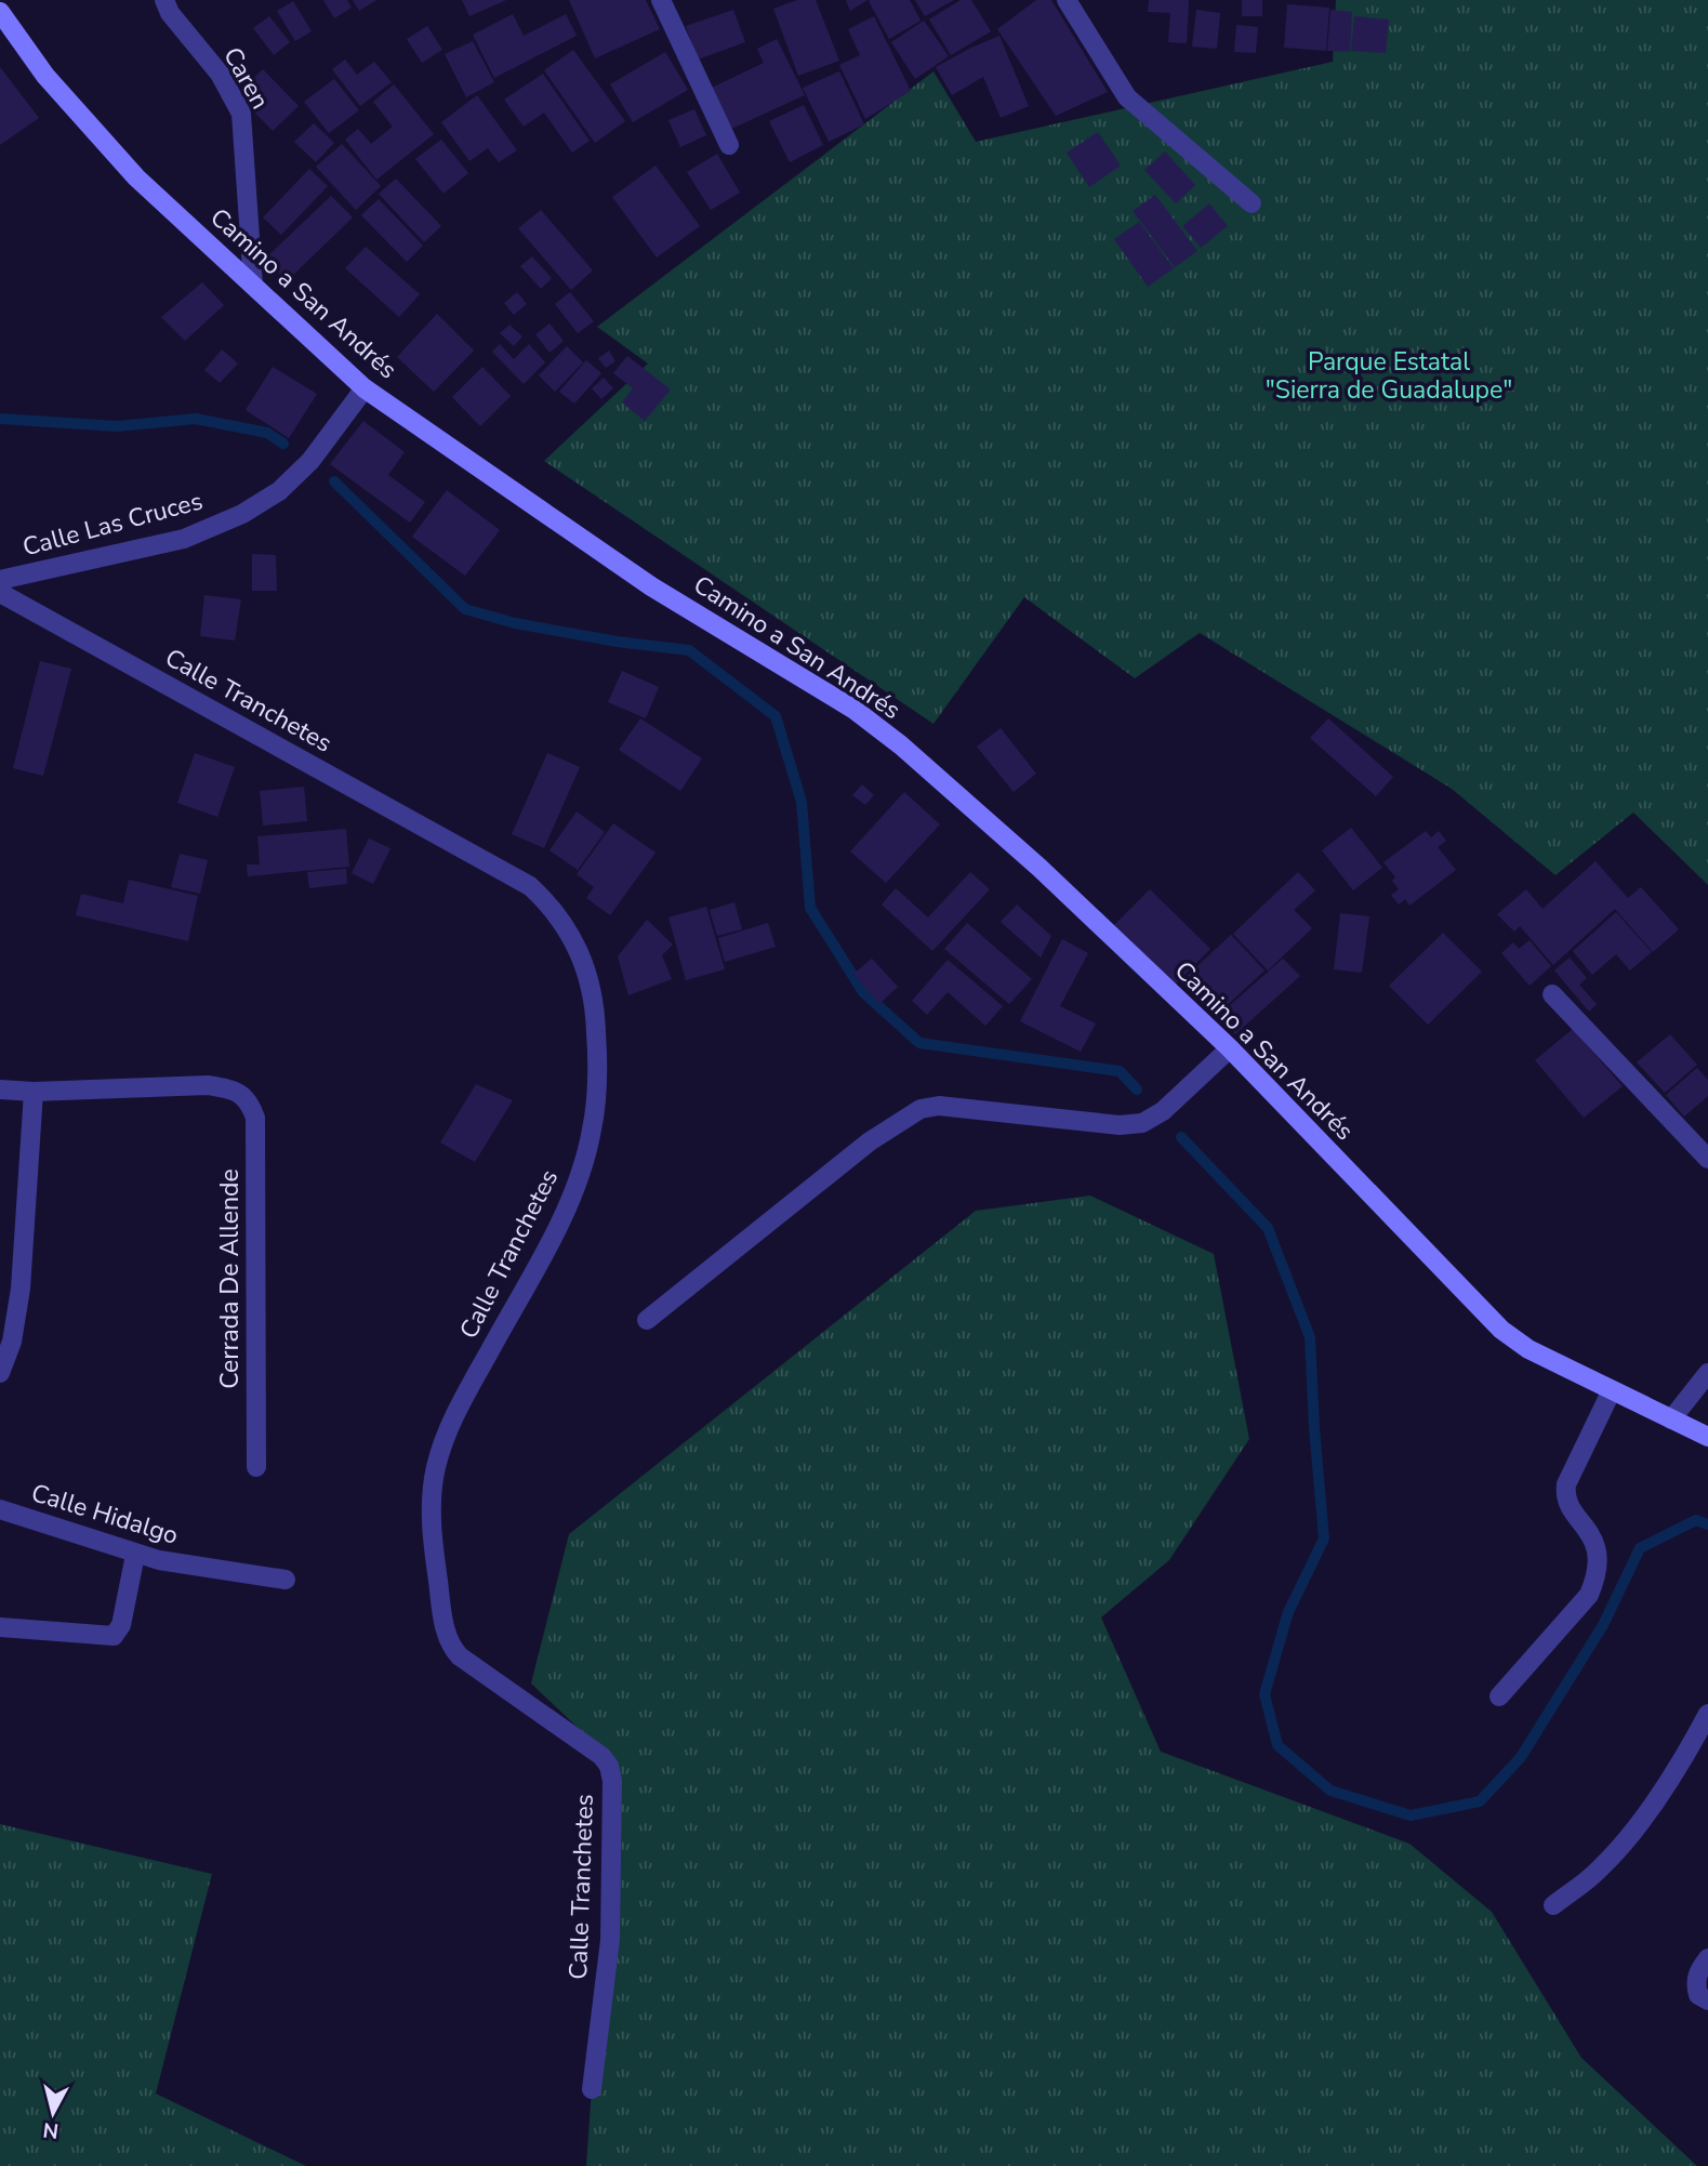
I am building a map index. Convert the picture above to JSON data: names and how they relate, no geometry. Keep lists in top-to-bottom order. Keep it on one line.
{"streets":{"street":["Caren","Camino a San Andrés","Calle Las Cruces","Calle Tranchetes","Cerrada De Allende","Calle Hidalgo"]},"crossings":[["Caren","Camino a San Andrés"],["Camino a San Andrés","Calle Las Cruces"]],"parks":["Parque Estatal \"Sierra de Guadalupe\""],"north":"bottom"}
